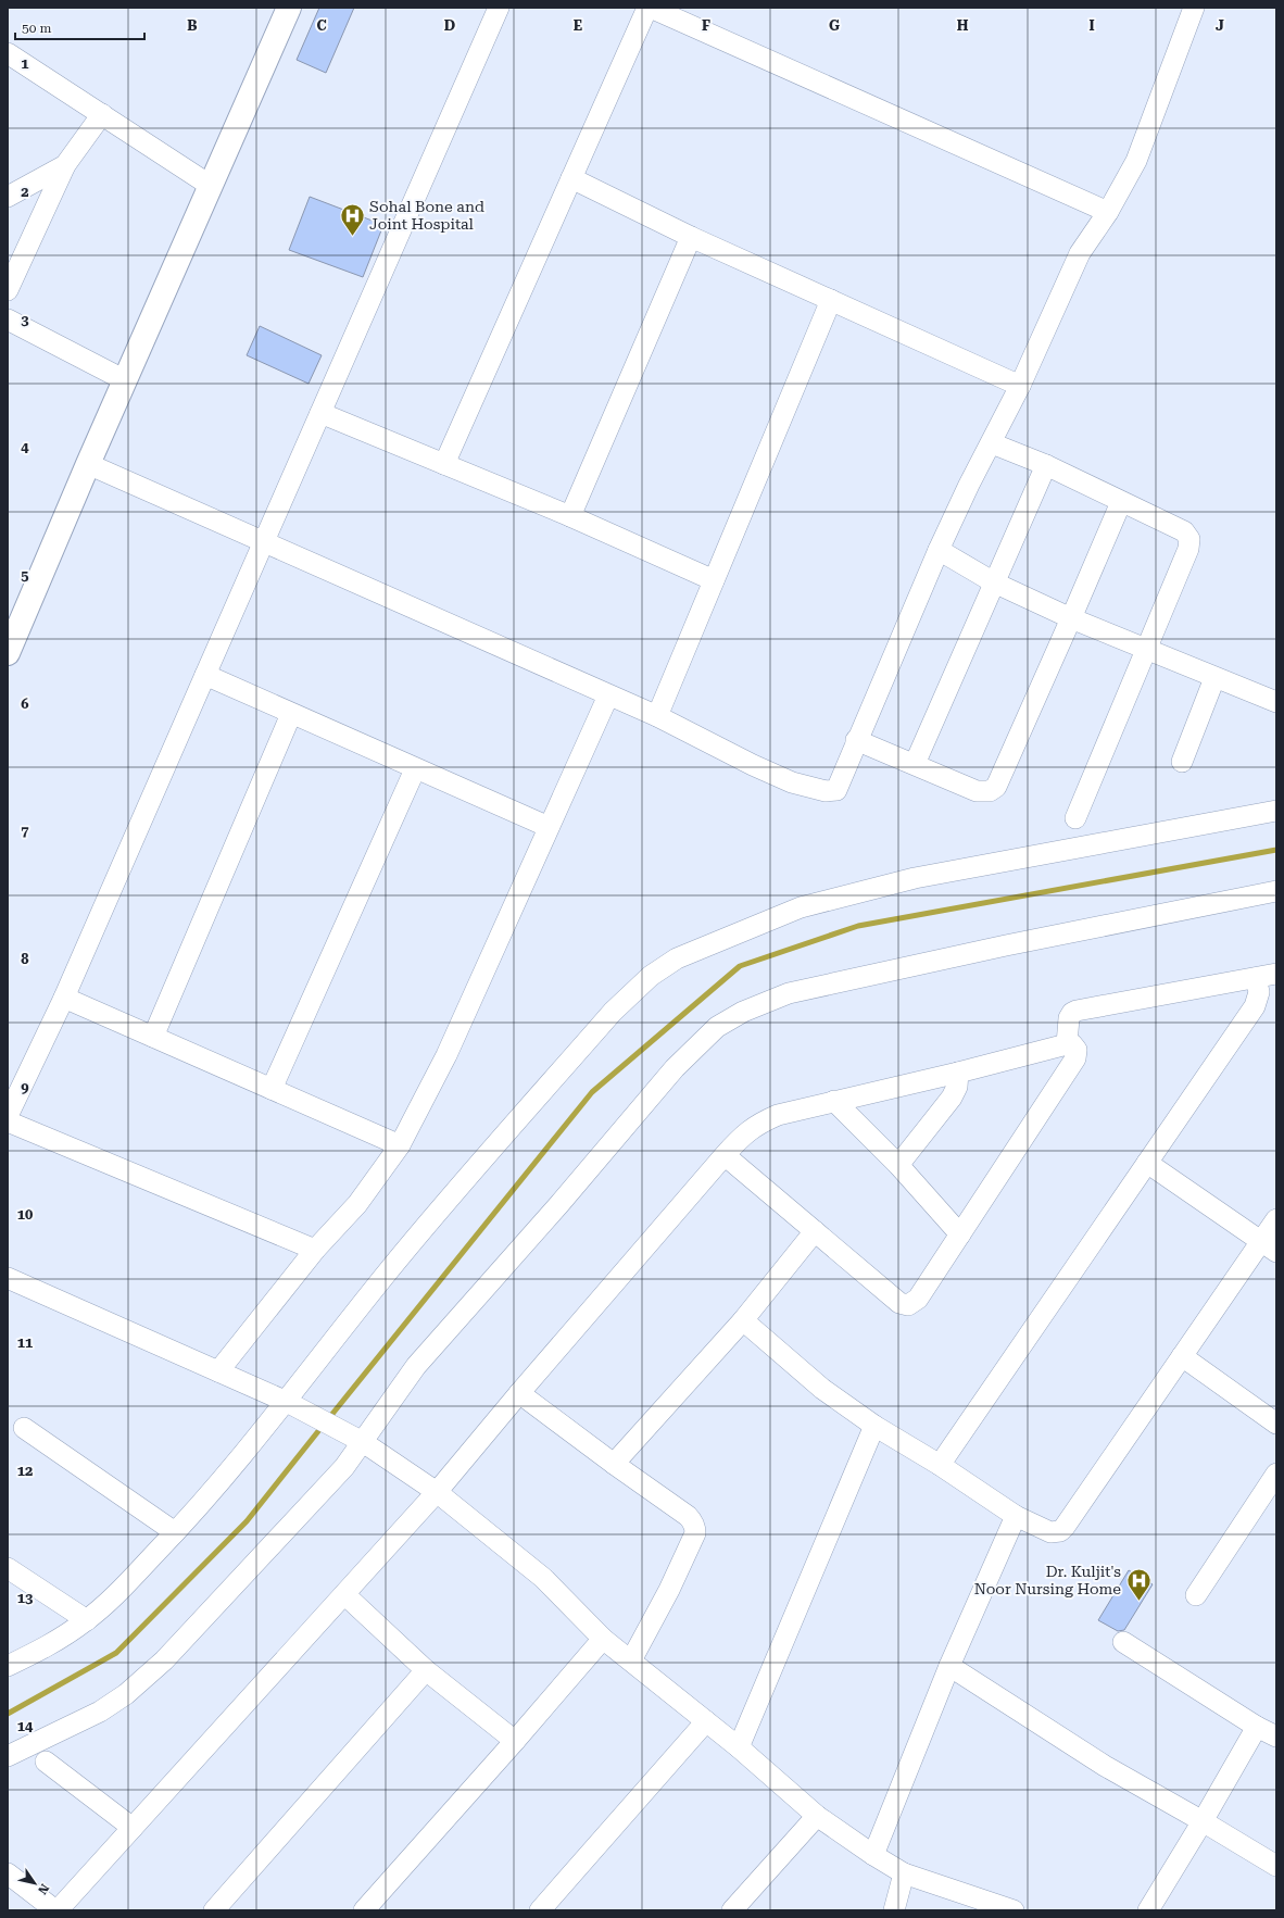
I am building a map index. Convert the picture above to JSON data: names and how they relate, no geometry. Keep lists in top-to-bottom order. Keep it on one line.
{"places":{"hospital":["Sohal Bone and Joint Hospital","Dr. Kuljit's Noor Nursing Home"]},"scale_bar":"50 m","north":"bottom right","grid":{"columns":["B","C","D","E","F","G","H","I","J"],"rows":["1","2","3","4","5","6","7","8","9","10","11","12","13","14"]}}
